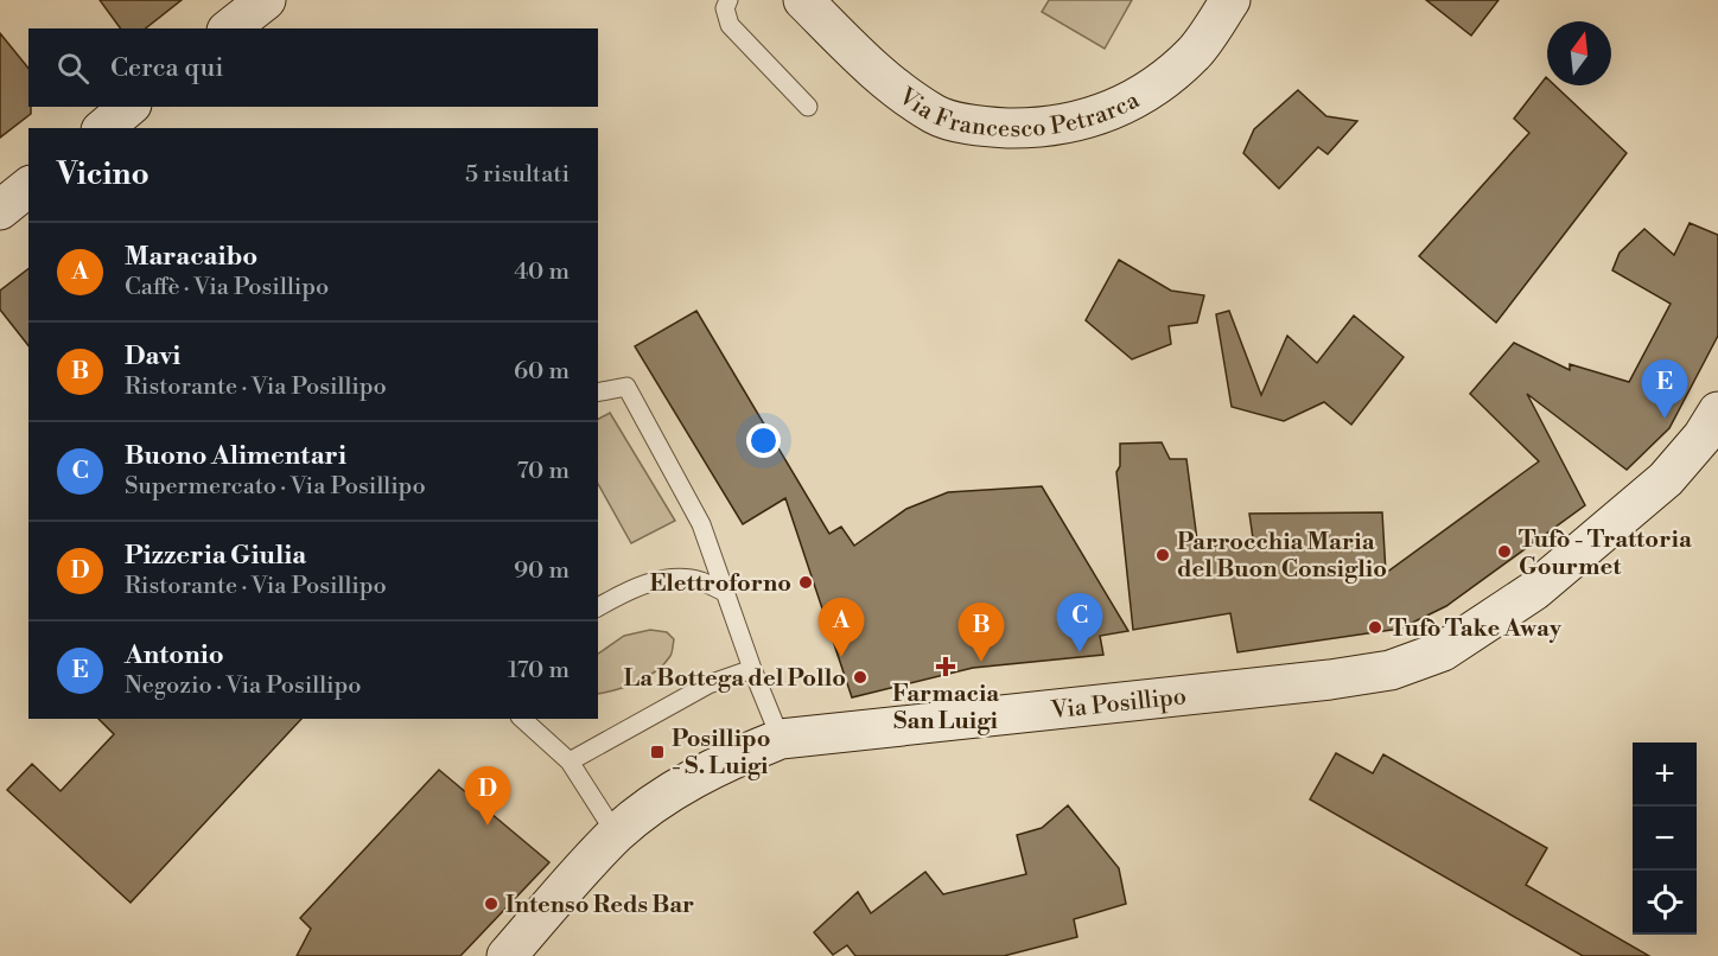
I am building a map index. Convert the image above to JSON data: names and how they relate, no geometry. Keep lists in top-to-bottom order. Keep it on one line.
{"streets":{"street":["Via Francesco Petrarca","Via Posillipo"]},"places":{"other":["Tufò - Trattoria Gourmet","Parrocchia Maria del Buon Consiglio","Elettroforno","Tufò Take Away","La Bottega del Pollo","Intenso Reds Bar"],"health":["Farmacia San Luigi"],"transit":["Posillipo - S. Luigi"]},"north":"top","page":{"search":"Cerca qui","heading":["Vicino","5 risultati"],"list":[{"mark":"A","name":"Maracaibo","note":"Caffè · Via Posillipo","value":"40 m"},{"mark":"B","name":"Davi","note":"Ristorante · Via Posillipo","value":"60 m"},{"mark":"C","name":"Buono Alimentari","note":"Supermercato · Via Posillipo","value":"70 m"},{"mark":"D","name":"Pizzeria Giulia","note":"Ristorante · Via Posillipo","value":"90 m"},{"mark":"E","name":"Antonio","note":"Negozio · Via Posillipo","value":"170 m"}],"pins":["E","C","A","B","D"],"map_buttons":["+","−"]}}
